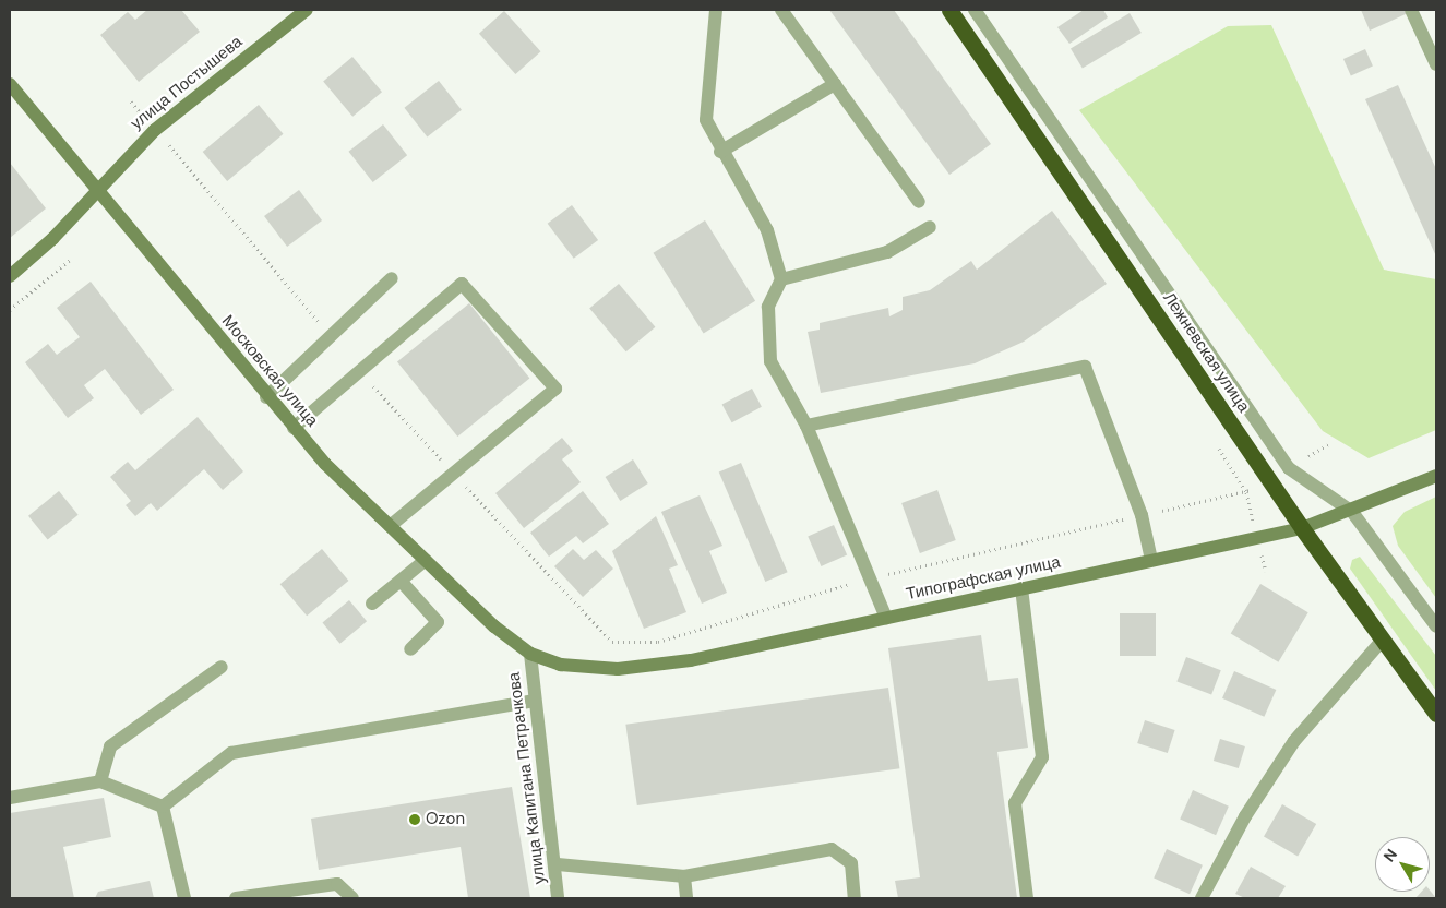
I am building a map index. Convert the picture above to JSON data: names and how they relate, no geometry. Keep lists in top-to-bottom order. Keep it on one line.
{"streets":{"highway":["Лежневская улица"],"street":["улица Постышева","Московская улица","Типографская улица","улица Капитана Петрачкова"]},"crossings":[["улица Постышева","Московская улица"],["Лежневская улица","Типографская улица"],["Московская улица","Типографская улица"],["Московская улица","улица Капитана Петрачкова"],["Типографская улица","улица Капитана Петрачкова"]],"places":["Ozon"],"north":"top left"}
